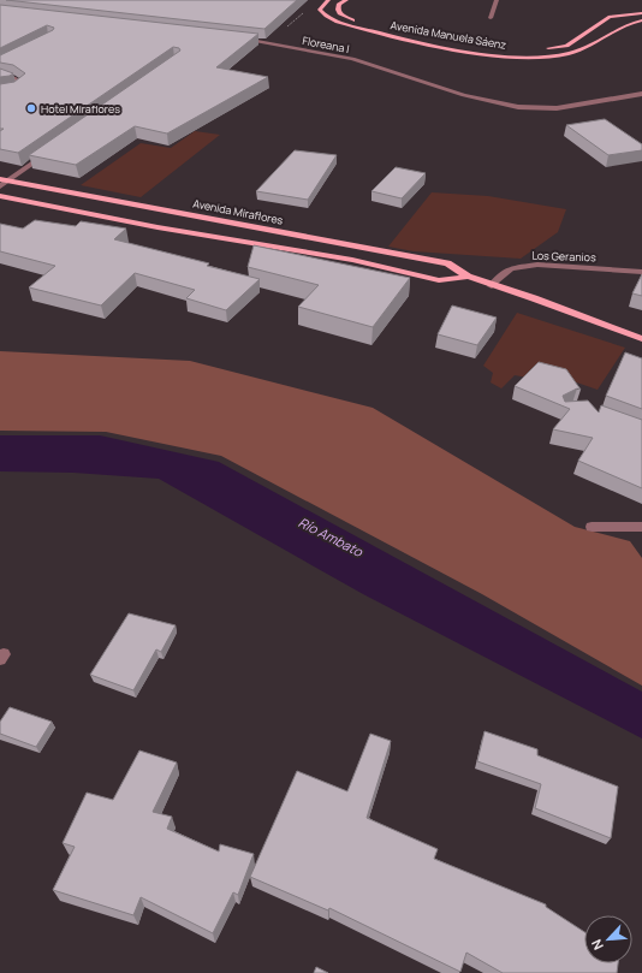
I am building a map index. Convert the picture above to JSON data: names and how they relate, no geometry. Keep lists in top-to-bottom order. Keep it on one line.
{"streets":{"main road":["Avenida Manuela Sáenz","Avenida Miraflores"],"street":["Floreana I","Los Geranios"]},"crossings":[["Avenida Miraflores","Los Geranios"]],"water":["Río Ambato"],"places":["Hotel Miraflores"],"north":"bottom left"}
